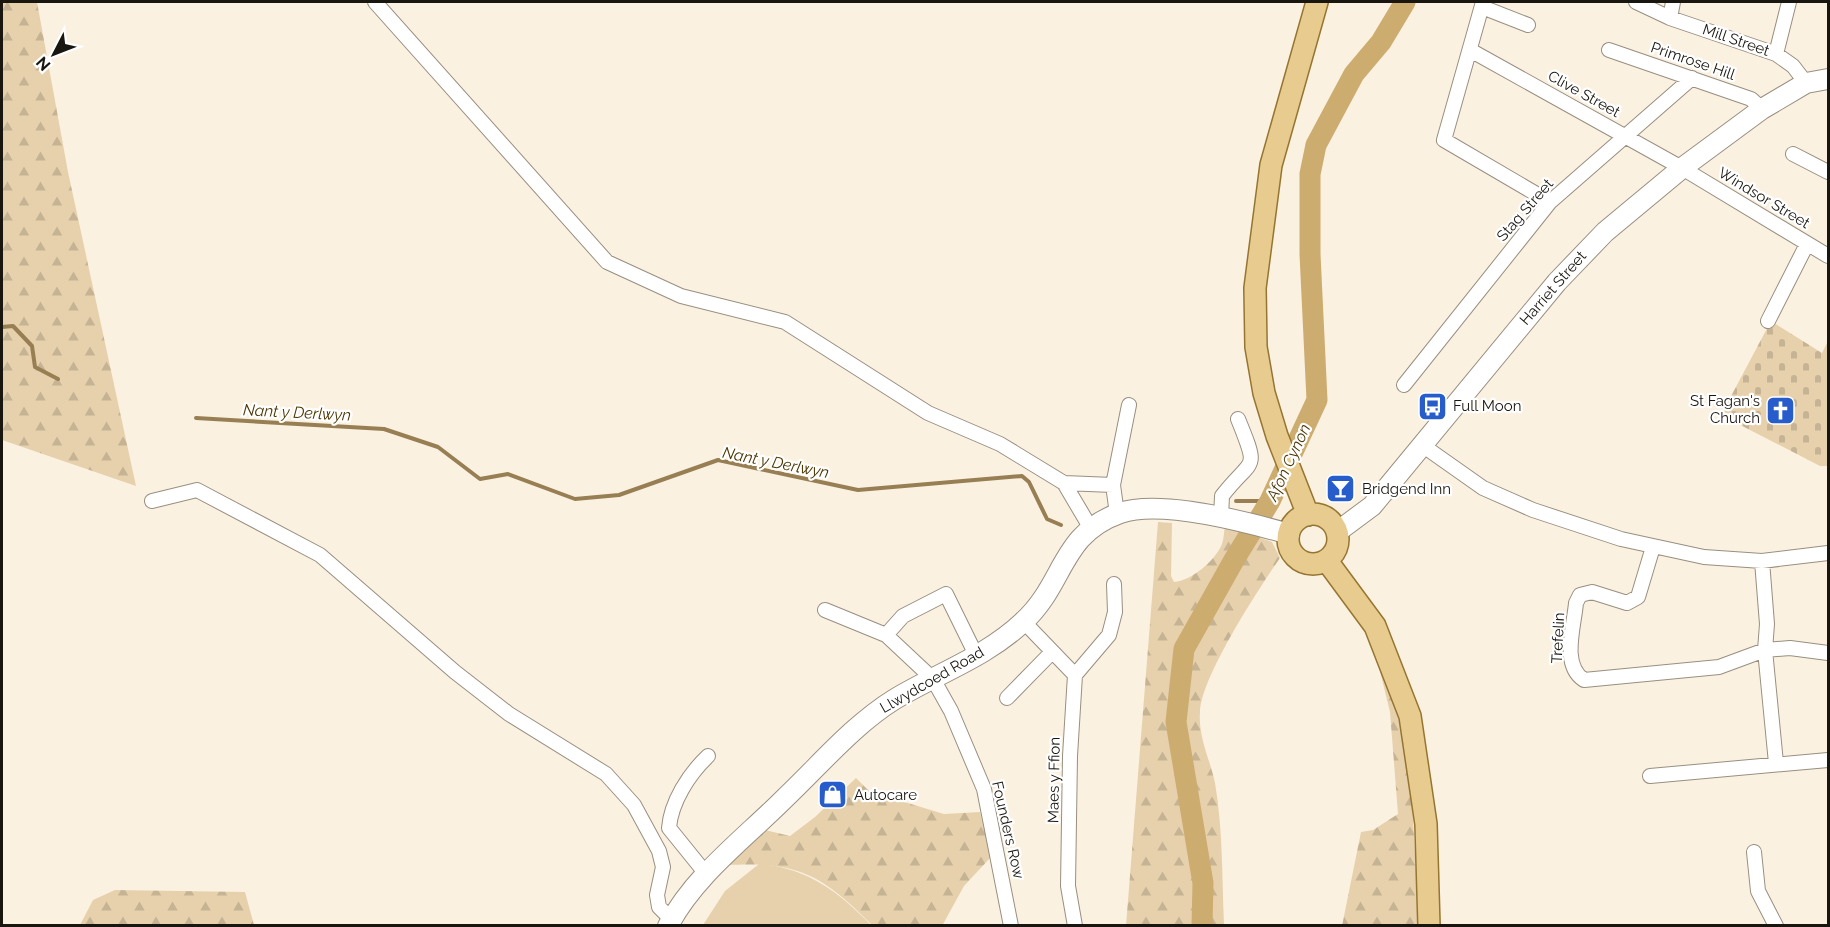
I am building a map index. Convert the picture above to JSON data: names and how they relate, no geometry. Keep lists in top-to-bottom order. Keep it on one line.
{"streets":{"main road":["Harriet Street","Llwydcoed Road"],"street":["Mill Street","Primrose Hill","Clive Street","Windsor Street","Stag Street","Trefelin","Maes y Ffion","Founders Row"]},"crossings":[["Mill Street","Harriet Street"],["Primrose Hill","Stag Street"],["Primrose Hill","Harriet Street"],["Clive Street","Windsor Street"],["Clive Street","Stag Street"],["Clive Street","Harriet Street"],["Windsor Street","Harriet Street"],["Llwydcoed Road","Founders Row"]],"water":["Nant y Derlwyn","Afon Cynon"],"places":{"bus stop":["Full Moon"],"church":["St Fagan's Church"],"bar":["Bridgend Inn"],"shop":["Autocare"]},"north":"bottom left"}
